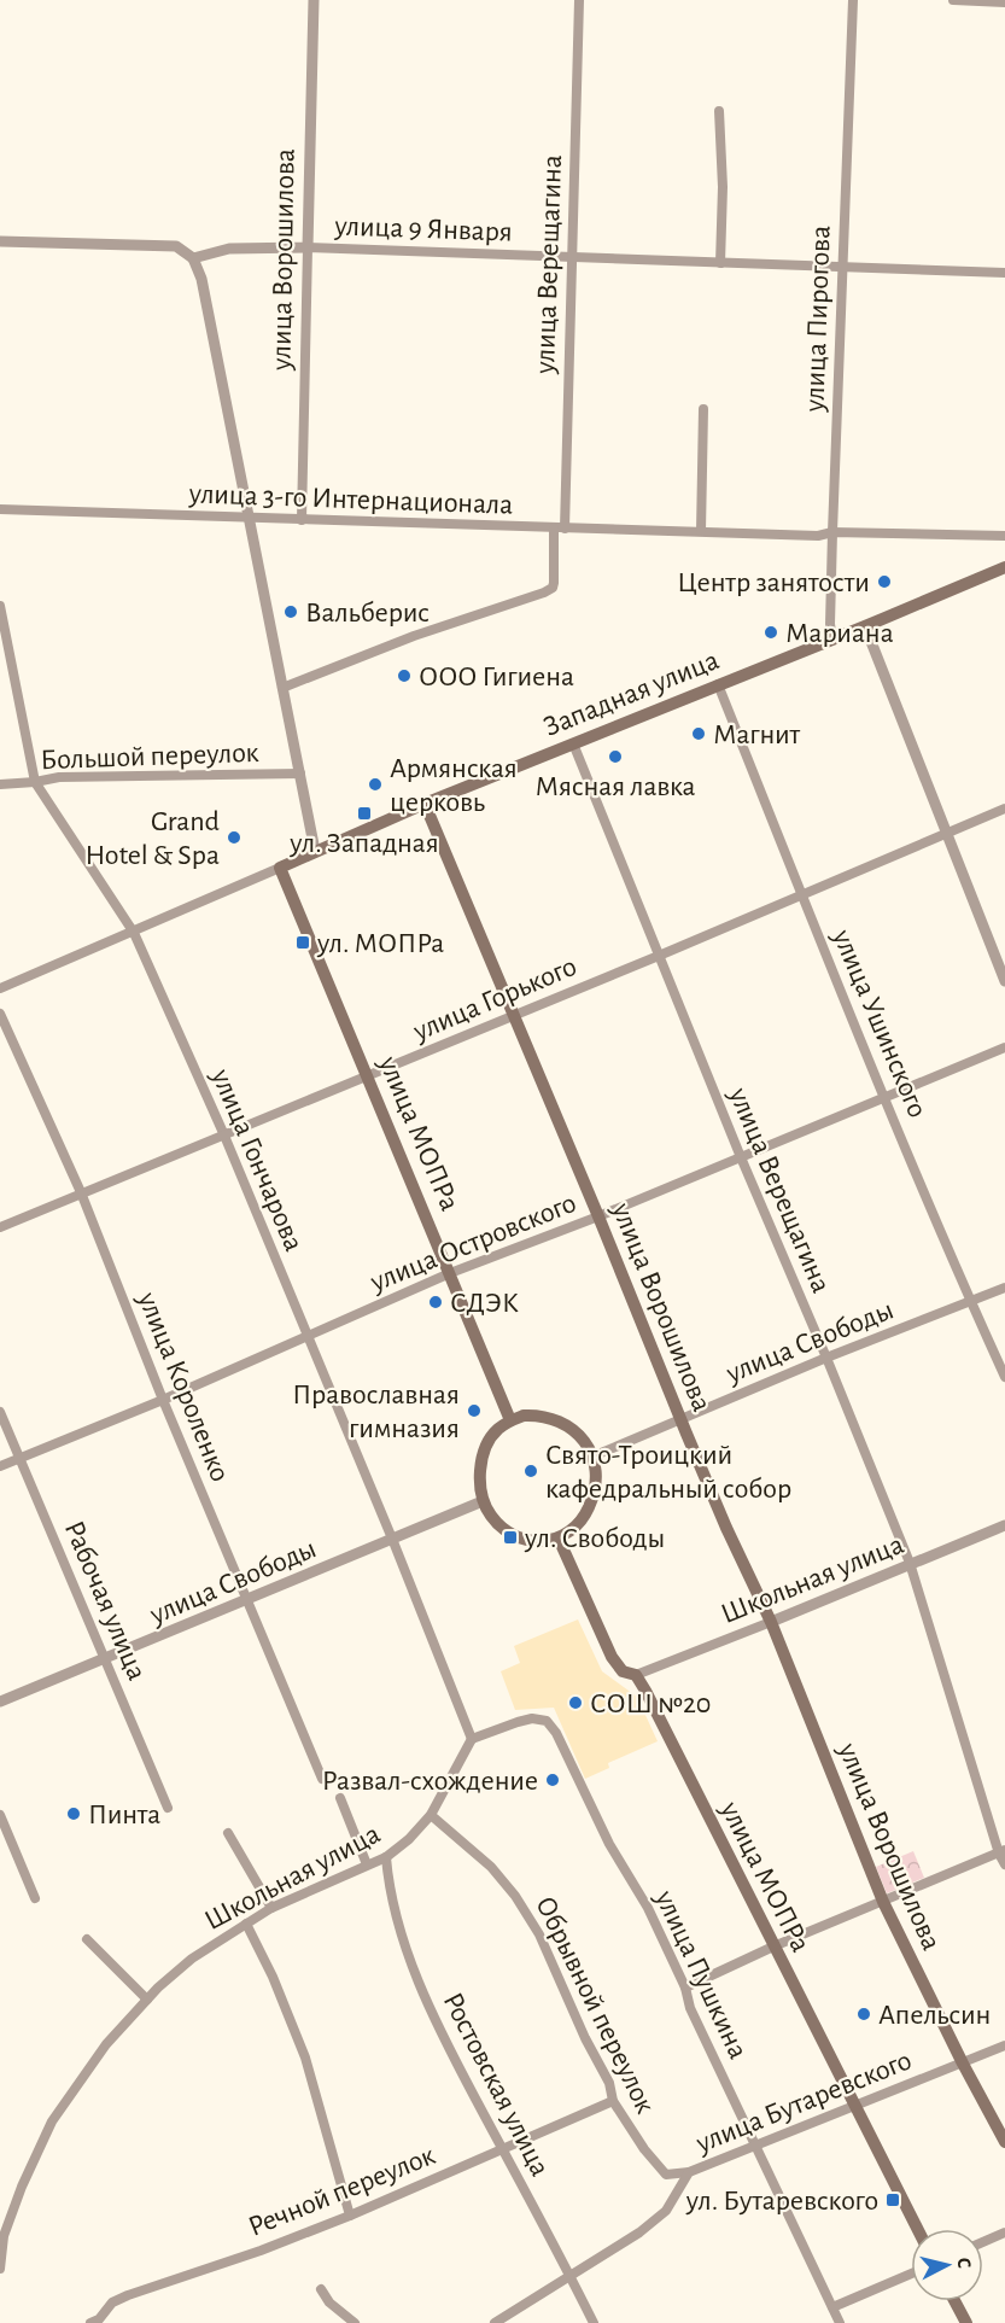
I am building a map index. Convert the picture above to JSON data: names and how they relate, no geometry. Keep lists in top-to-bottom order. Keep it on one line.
{"streets":{"main road":["улица Ворошилова","Западная улица","улица МОПРа"],"street":["улица 9 Января","улица Верещагина","улица Пирогова","улица 3-го Интернационала","Большой переулок","улица Горького","улица Ушинского","улица Гончарова","улица Островского","улица Свободы","улица Короленко","Школьная улица","Рабочая улица","улица Пушкина","Обрывной переулок","Ростовская улица","улица Бутаревского","Речной переулок"]},"crossings":[["улица 9 Января","улица Ворошилова"],["улица 9 Января","улица Верещагина"],["улица 9 Января","улица Пирогова"],["улица Ворошилова","улица 3-го Интернационала"],["улица Ворошилова","Западная улица"],["улица Ворошилова","улица Горького"],["улица Ворошилова","улица Островского"],["улица Ворошилова","улица Свободы"],["улица Ворошилова","Школьная улица"],["улица Ворошилова","улица Бутаревского"],["улица Верещагина","улица 3-го Интернационала"],["улица Верещагина","Западная улица"],["улица Верещагина","улица Горького"],["улица Верещагина","улица Островского"],["улица Верещагина","улица Свободы"],["улица Верещагина","Школьная улица"],["улица Пирогова","улица 3-го Интернационала"],["улица Пирогова","Западная улица"],["Западная улица","улица Ушинского"],["Западная улица","улица МОПРа"],["Западная улица","улица Гончарова"],["Большой переулок","улица Гончарова"],["улица Горького","улица Ушинского"],["улица Горького","улица МОПРа"],["улица Горького","улица Гончарова"],["улица Горького","улица Короленко"],["улица Ушинского","улица Островского"],["улица Ушинского","улица Свободы"],["улица МОПРа","улица Островского"],["улица МОПРа","улица Свободы"],["улица МОПРа","Школьная улица"],["улица МОПРа","улица Бутаревского"],["улица Гончарова","улица Островского"],["улица Гончарова","улица Свободы"],["улица Гончарова","Школьная улица"],["улица Гончарова","улица Пушкина"],["улица Островского","улица Короленко"],["улица Островского","Рабочая улица"],["улица Свободы","улица Короленко"],["улица Свободы","Рабочая улица"],["Школьная улица","улица Пушкина"],["Школьная улица","Обрывной переулок"],["Школьная улица","Ростовская улица"],["улица Пушкина","улица Бутаревского"],["Обрывной переулок","улица Бутаревского"],["Обрывной переулок","Речной переулок"],["Ростовская улица","улица Бутаревского"],["Ростовская улица","Речной переулок"]],"places":{"other":["Центр занятости","Вальберис","Мариана","ООО Гигиена","Магнит","Мясная лавка","Армянская церковь","Grand Hotel & Spa","СДЭК","Православная гимназия","Свято-Троицкий кафедральный собор","СОШ №20","Развал-схождение","Пинта","Апельсин"],"transit":["ул. Западная","ул. МОПРа","ул. Свободы","ул. Бутаревского"]},"north":"right"}
